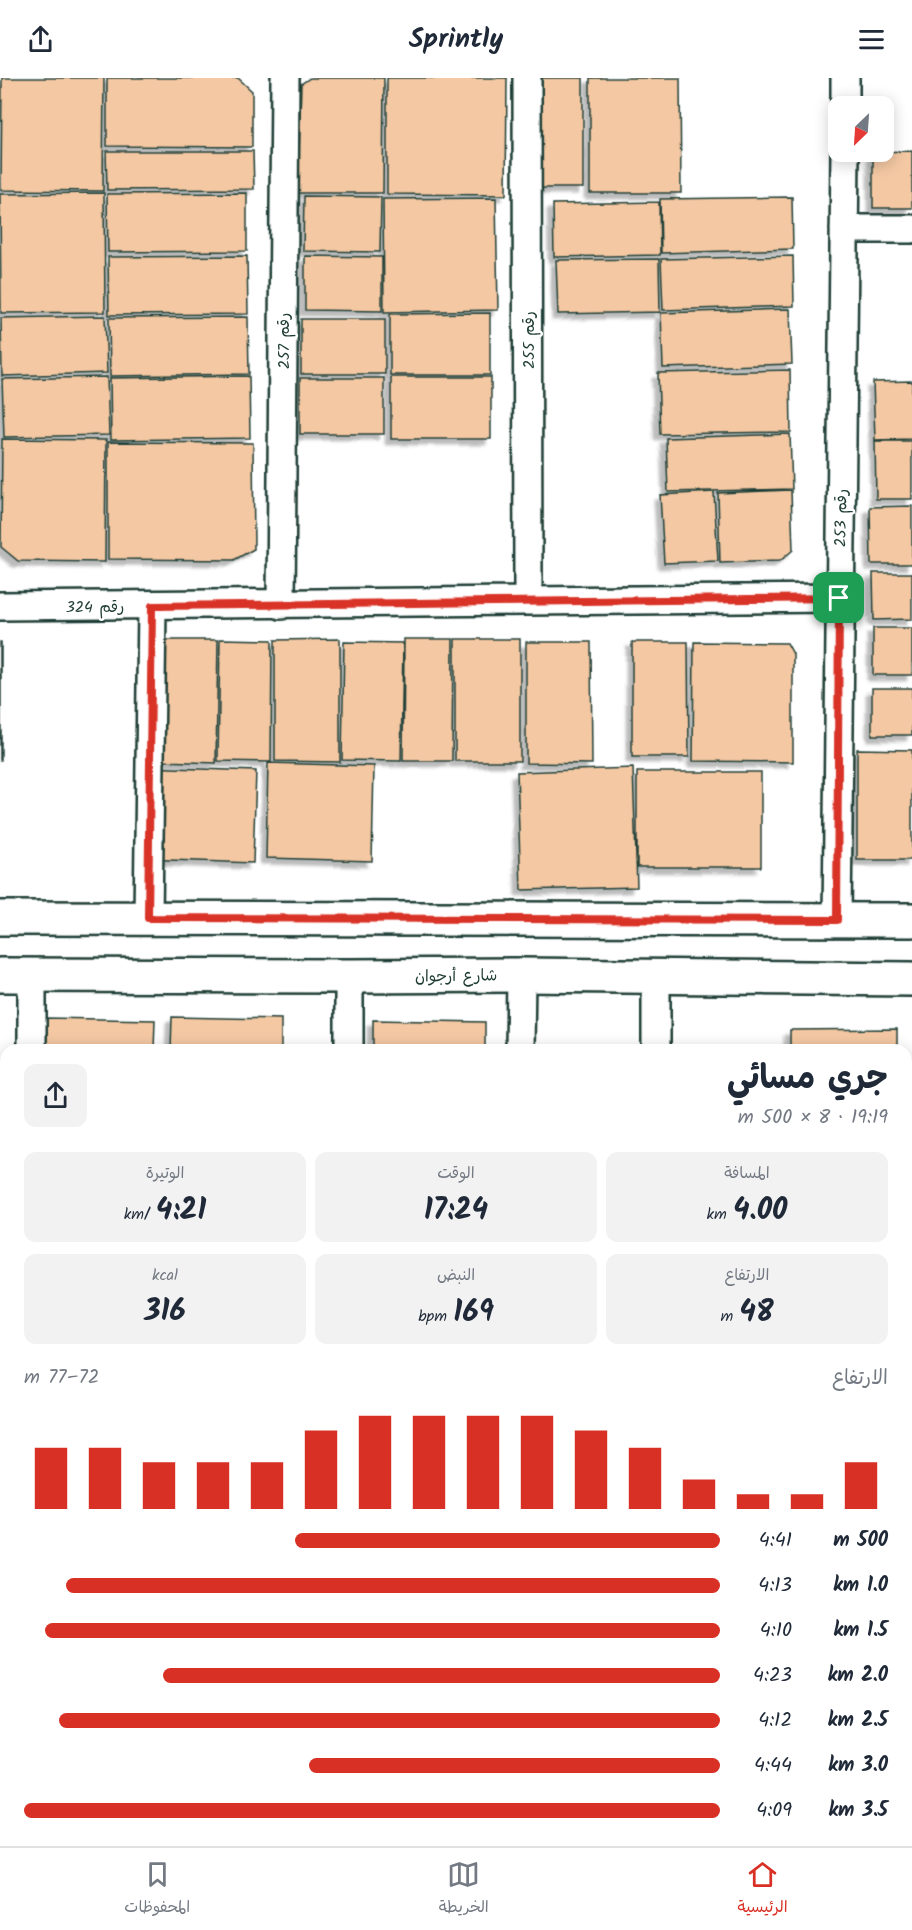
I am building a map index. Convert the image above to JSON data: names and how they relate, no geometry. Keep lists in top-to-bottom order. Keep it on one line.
{"streets":{"street":["رقم 255","رقم 257","رقم 253","رقم 324","شارع أرجوان"]},"crossings":[["رقم 255","رقم 324"],["رقم 257","رقم 324"],["رقم 253","رقم 324"]],"north":"bottom left","page":{"header":"Sprintly","heading":["جري مسائي","19:19 · 8 × 500 m"],"stats":[["المسافة","4.00 km"],["الوقت","17:24"],["الوتيرة","4:21 /km"],["الارتفاع","48 m"],["النبض","169 bpm"],["kcal","316"]],"chart":["الارتفاع","72–77 m"],"list":[{"name":"500 m","note":"4:41"},{"name":"1.0 km","note":"4:13"},{"name":"1.5 km","note":"4:10"},{"name":"2.0 km","note":"4:23"},{"name":"2.5 km","note":"4:12"},{"name":"3.0 km","note":"4:44"},{"name":"3.5 km","note":"4:09"}],"tabs":["الرئيسية","الخريطة","المحفوظات"]}}
